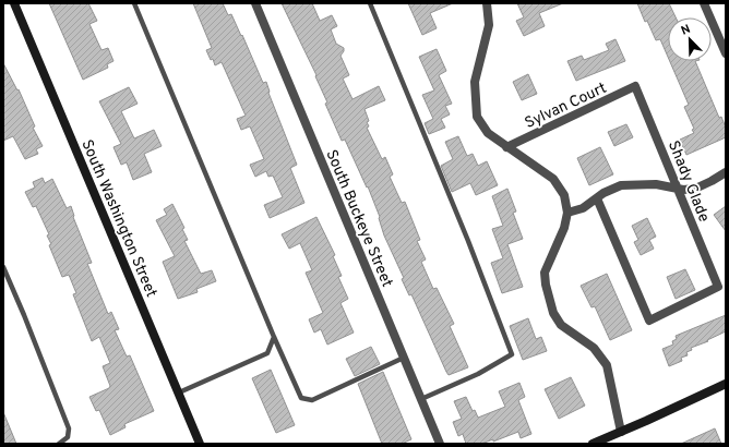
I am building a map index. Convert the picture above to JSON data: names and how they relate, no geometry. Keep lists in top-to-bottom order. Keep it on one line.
{"streets":{"main road":["South Washington Street"],"street":["Sylvan Court","Shady Glade","South Buckeye Street"]},"crossings":[["Sylvan Court","Shady Glade"]],"north":"top left"}
